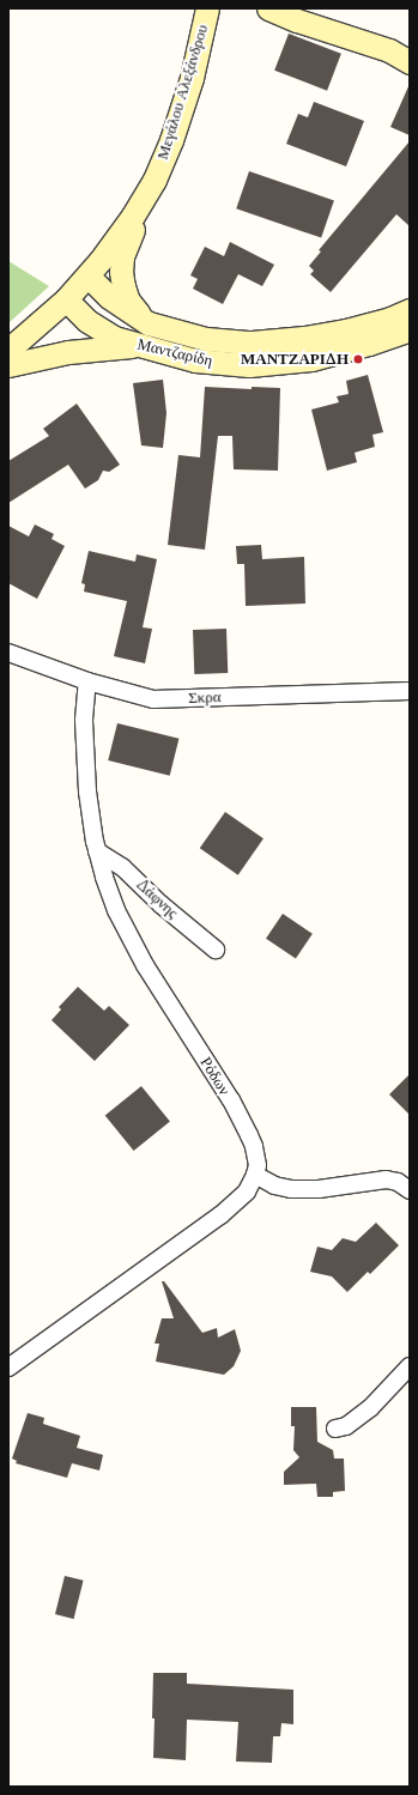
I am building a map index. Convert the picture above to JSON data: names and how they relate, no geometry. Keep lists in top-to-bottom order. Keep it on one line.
{"streets":{"street":["Μεγάλου Αλεξάνδρου","Μαντζαρίδη","Σκρα","Δάφνης","Ρόδων"]},"crossings":[["Μεγάλου Αλεξάνδρου","Μαντζαρίδη"],["Σκρα","Ρόδων"],["Δάφνης","Ρόδων"]],"places":["ΜΑΝΤΖΑΡΙΔΗ"]}
